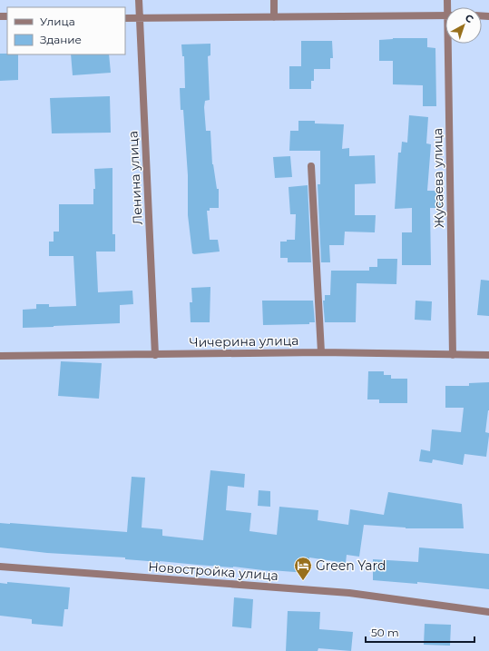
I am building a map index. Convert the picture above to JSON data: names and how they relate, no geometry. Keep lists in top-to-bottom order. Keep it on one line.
{"streets":{"street":["Ленина улица","Жусаева улица","Чичерина улица","Новостройка улица"]},"crossings":[["Ленина улица","Чичерина улица"],["Жусаева улица","Чичерина улица"]],"places":{"hotel":["Green Yard"]},"legend":["Улица","Здание"],"scale_bar":"50 m","north":"top right"}
